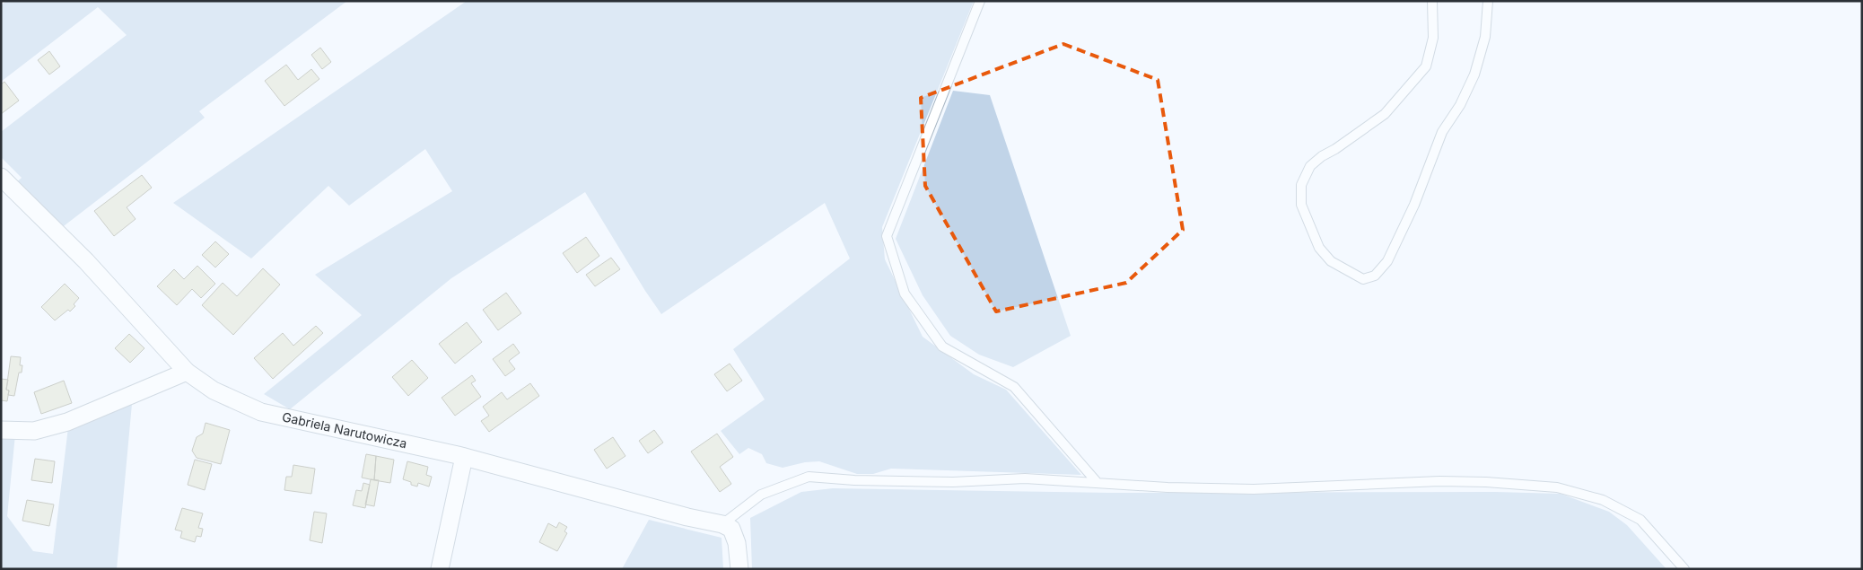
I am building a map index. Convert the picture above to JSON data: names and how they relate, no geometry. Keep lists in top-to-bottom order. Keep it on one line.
{"streets":{"street":["Gabriela Narutowicza"]}}
